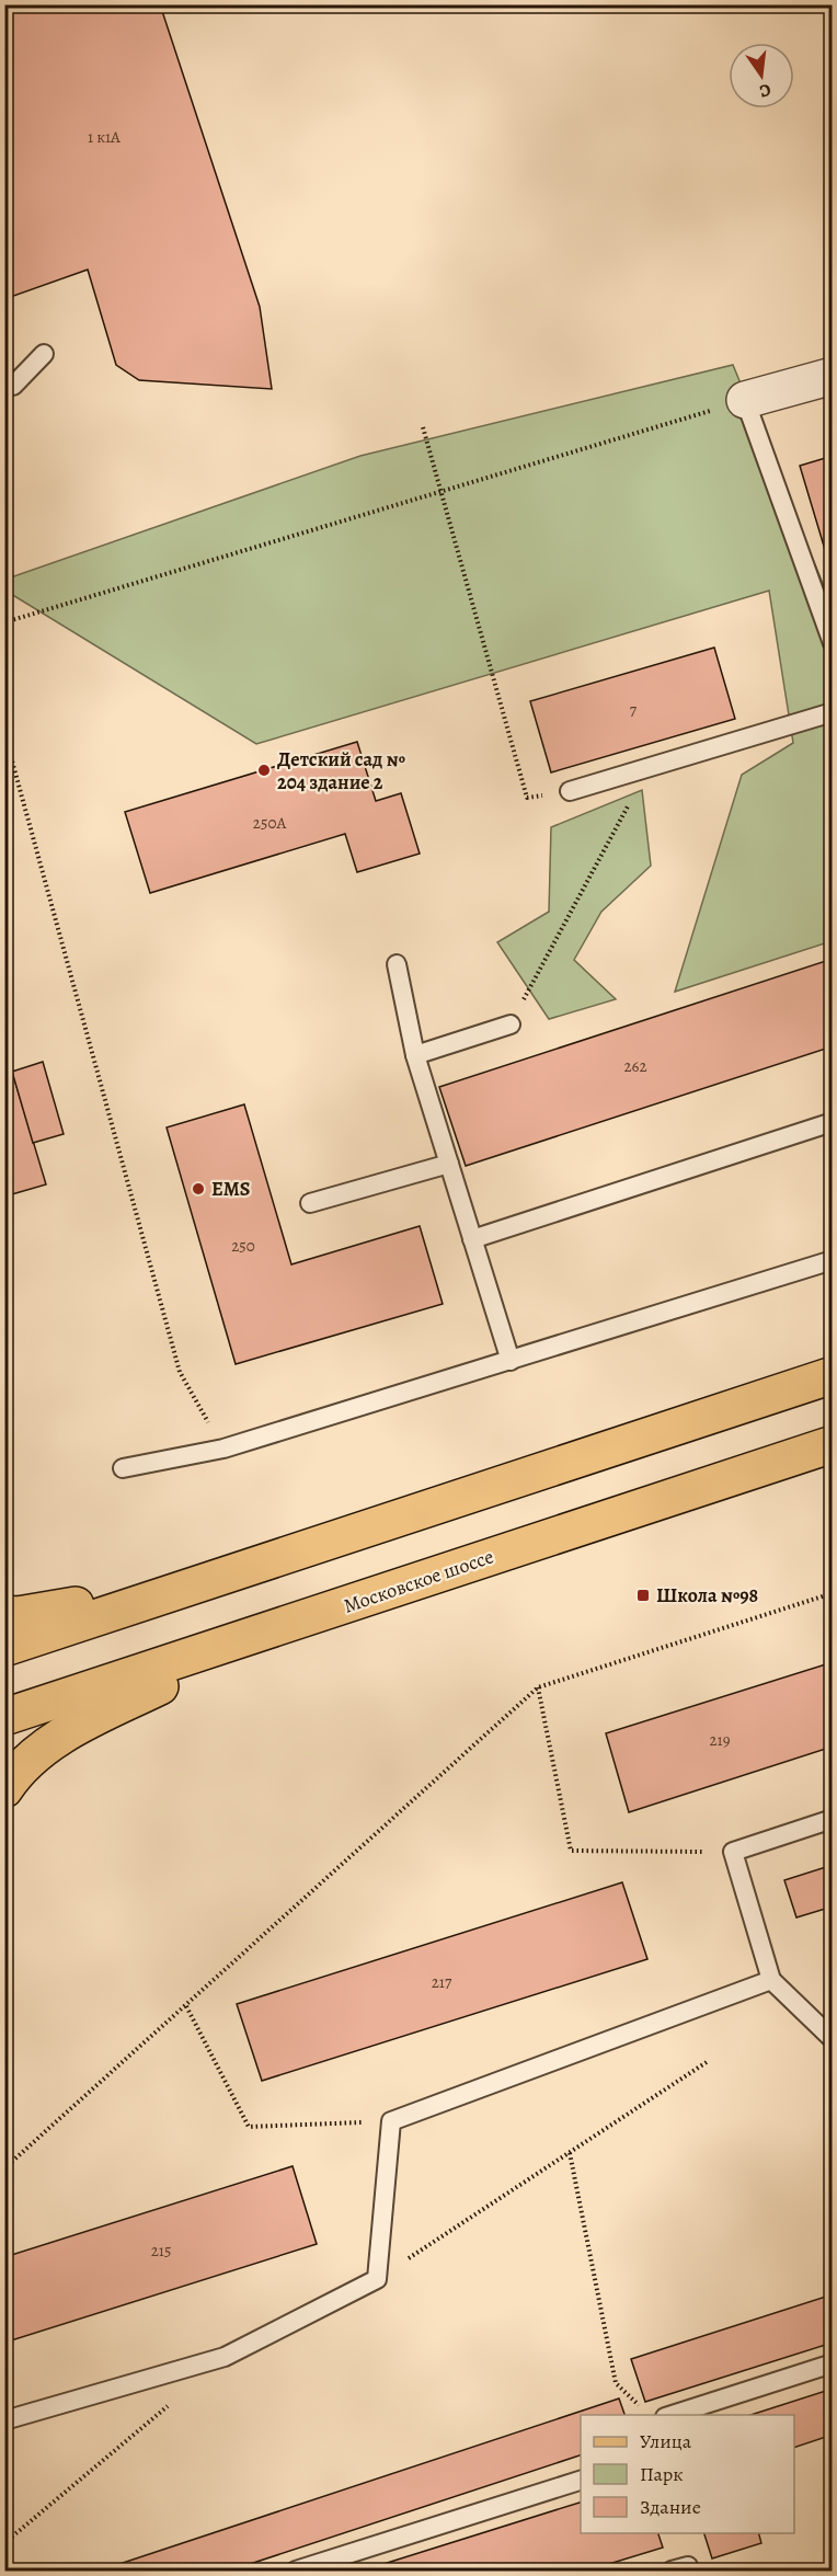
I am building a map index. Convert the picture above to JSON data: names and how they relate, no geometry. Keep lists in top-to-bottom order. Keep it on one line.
{"streets":{"main road":["Московское шоссе"]},"places":{"other":["Детский сад № 204 здание 2","EMS"],"transit":["Школа №98"]},"house_numbers":["1 к1А","7","250А","262","250","219","217","215"],"legend":["Улица","Парк","Здание"],"north":"bottom"}
